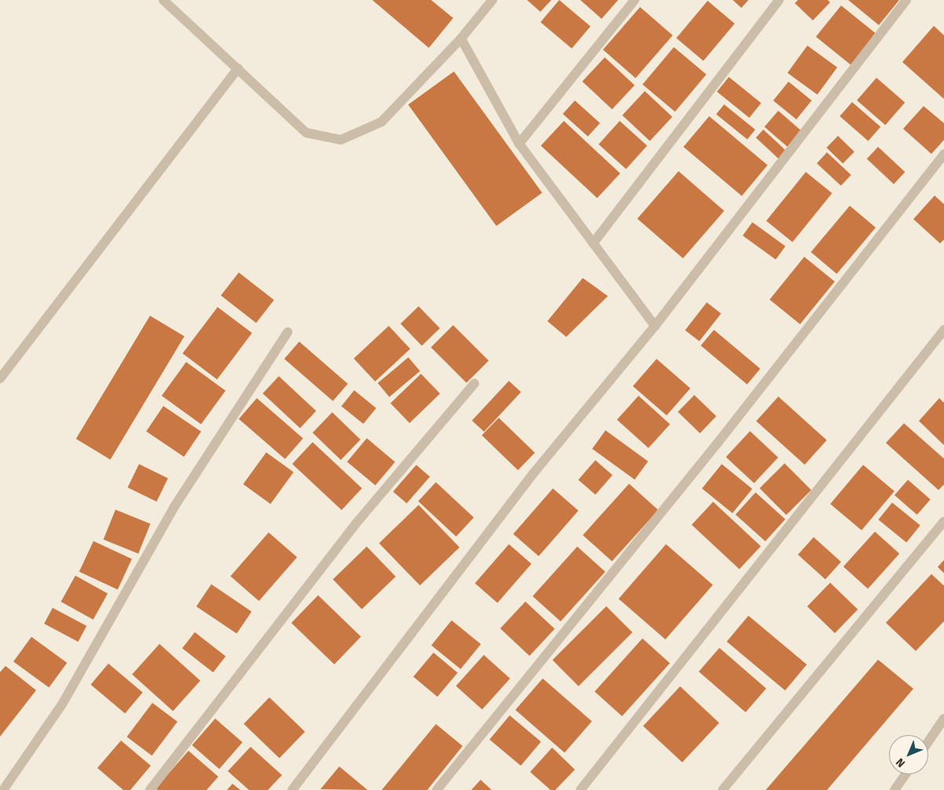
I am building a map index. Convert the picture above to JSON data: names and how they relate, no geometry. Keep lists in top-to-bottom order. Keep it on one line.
{"north":"bottom left"}
